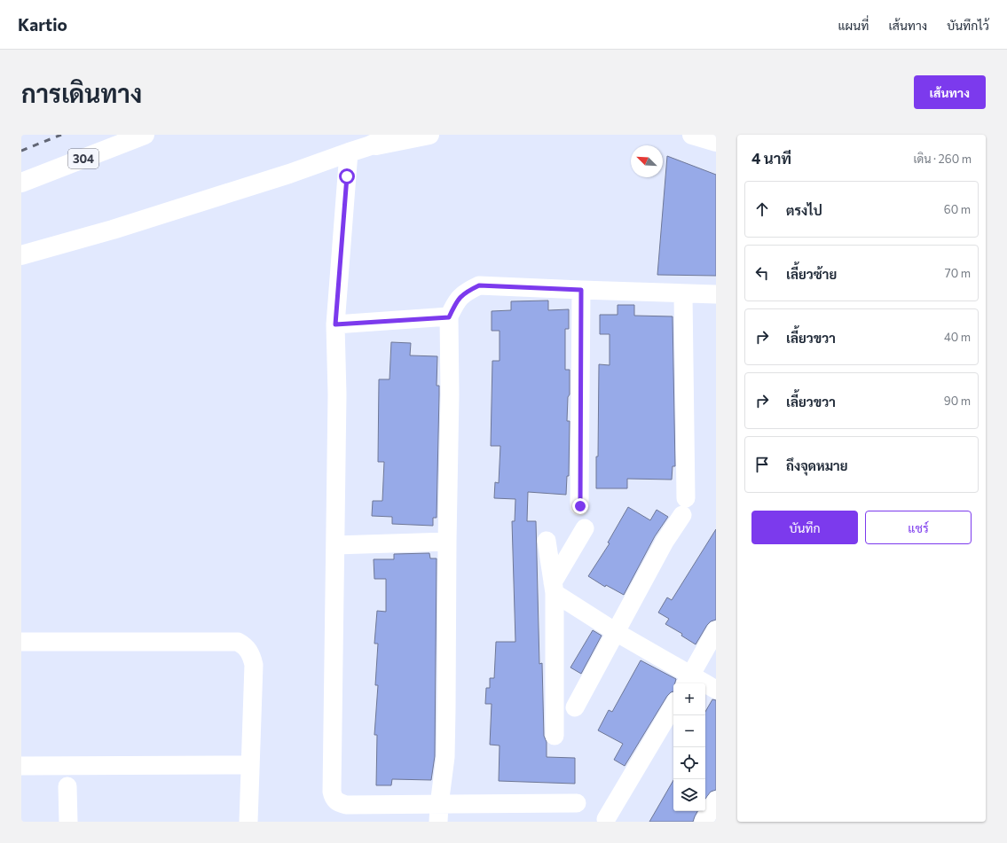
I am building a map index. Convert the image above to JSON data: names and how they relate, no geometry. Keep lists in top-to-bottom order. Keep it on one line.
{"streets":{"main road":["304"]},"north":"top left","page":{"header":"Kartio","nav":["แผนที่","เส้นทาง","บันทึกไว้"],"buttons":["เส้นทาง",["บันทึก","แชร์"]],"title":"การเดินทาง","heading":["4 นาที","เดิน · 260 m"],"list":[["ตรงไป","60 m"],["เลี้ยวซ้าย","70 m"],["เลี้ยวขวา","40 m"],["เลี้ยวขวา","90 m"],"ถึงจุดหมาย"],"map_buttons":["+","−"]}}
